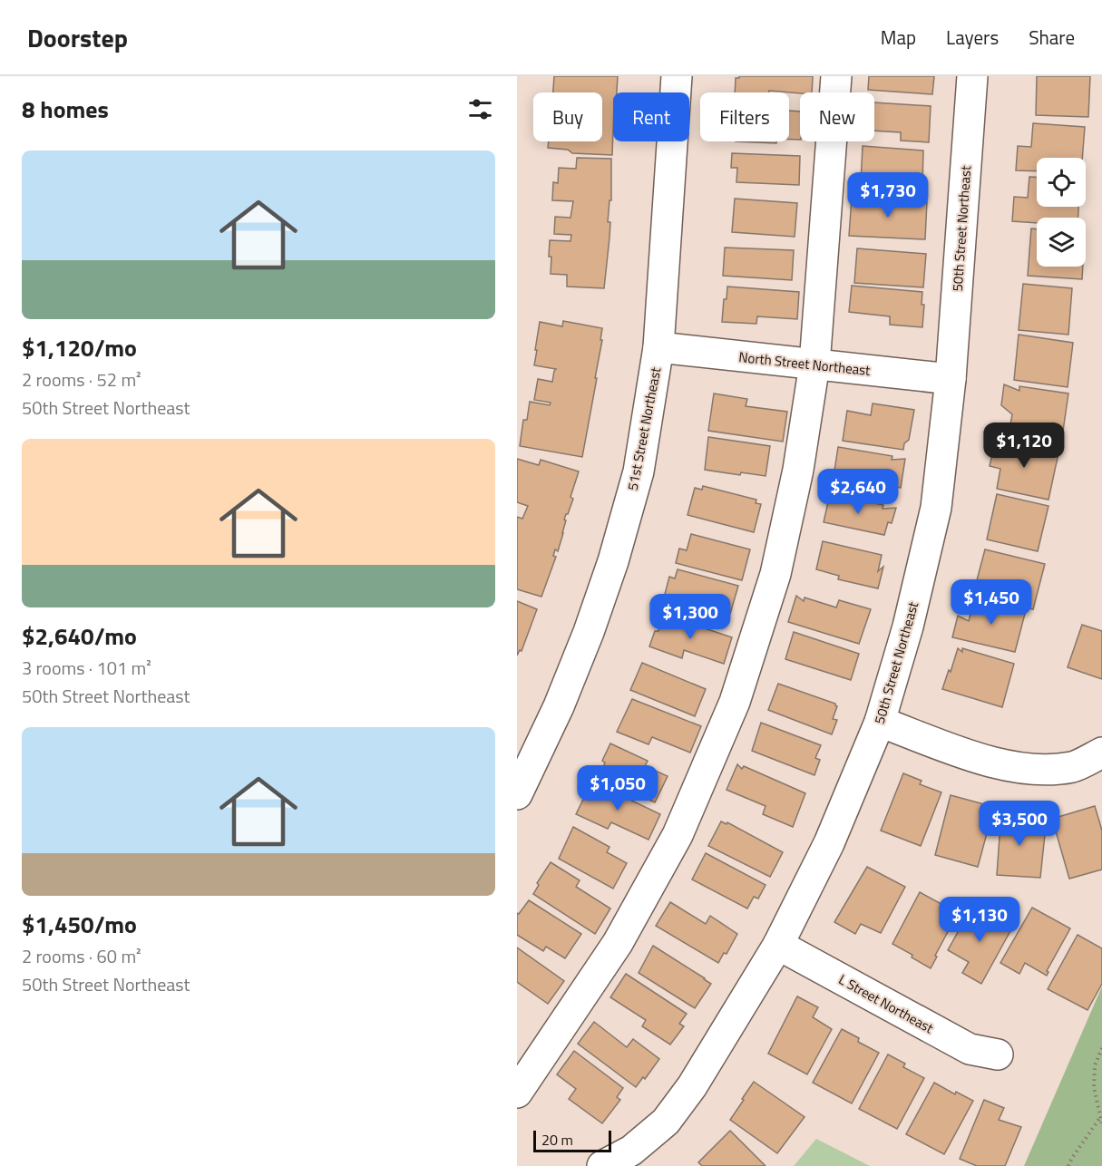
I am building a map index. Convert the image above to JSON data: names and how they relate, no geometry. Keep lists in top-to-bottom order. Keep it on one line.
{"streets":{"street":["50th Street Northeast","North Street Northeast","51st Street Northeast","L Street Northeast"]},"crossings":[["50th Street Northeast","North Street Northeast"],["50th Street Northeast","L Street Northeast"],["North Street Northeast","51st Street Northeast"]],"scale_bar":"20 m","page":{"header":"Doorstep","nav":["Map","Layers","Share"],"heading":"8 homes","chip":["Buy","Rent","Filters","New"],"list":[{"name":"$1,120/mo","note":"2 rooms · 52 m² · 50th Street Northeast"},{"name":"$2,640/mo","note":"3 rooms · 101 m² · 50th Street Northeast"},{"name":"$1,450/mo","note":"2 rooms · 60 m² · 50th Street Northeast"}],"price":["$1,730","$1,120","$2,640","$1,450","$1,300","$1,050","$3,500","$1,130"],"scale":"20 m"}}
